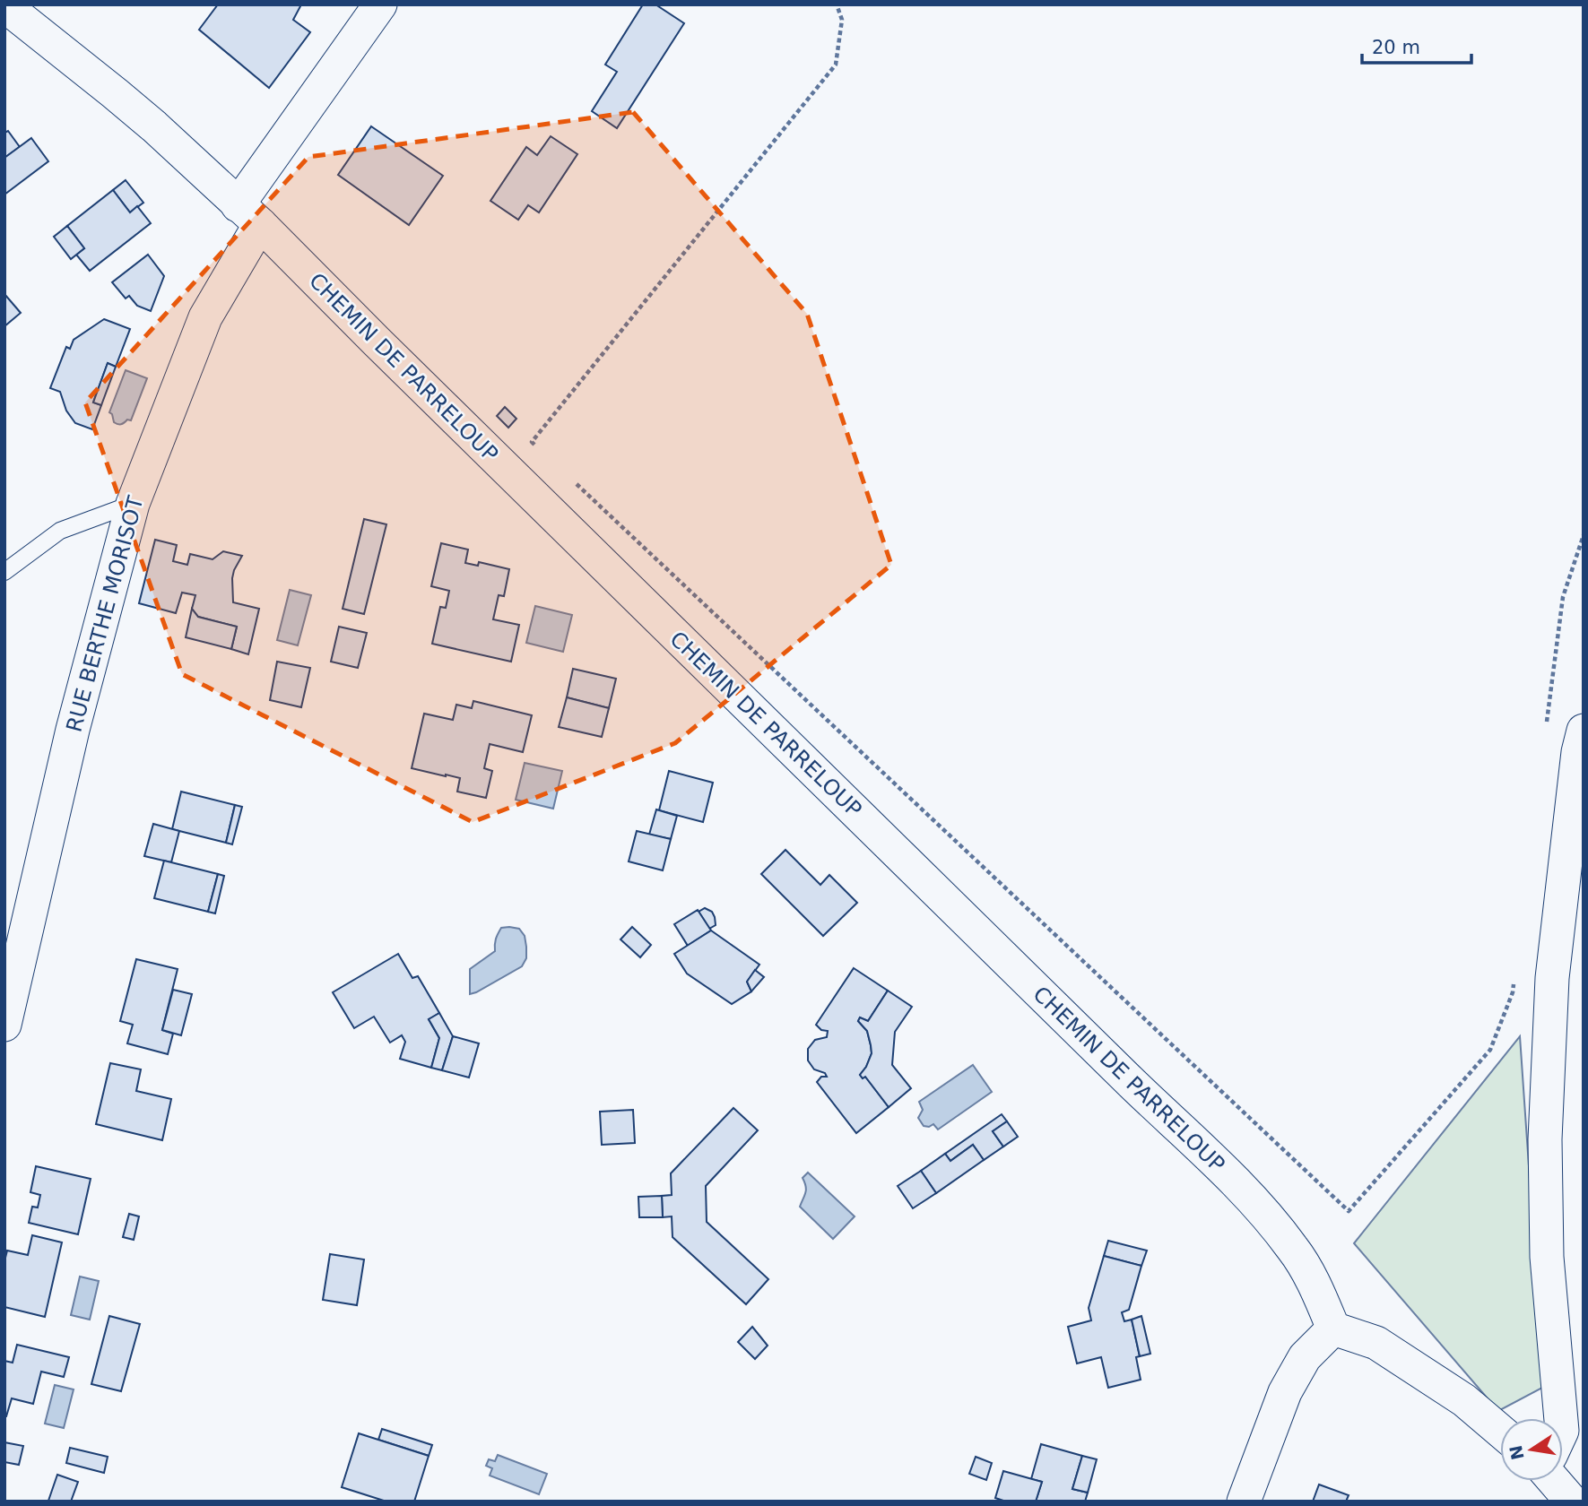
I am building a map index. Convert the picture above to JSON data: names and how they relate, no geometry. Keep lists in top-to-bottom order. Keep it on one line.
{"streets":{"street":["CHEMIN DE PARRELOUP","RUE BERTHE MORISOT"]},"crossings":[["CHEMIN DE PARRELOUP","RUE BERTHE MORISOT"]],"scale_bar":"20 m","north":"left"}
